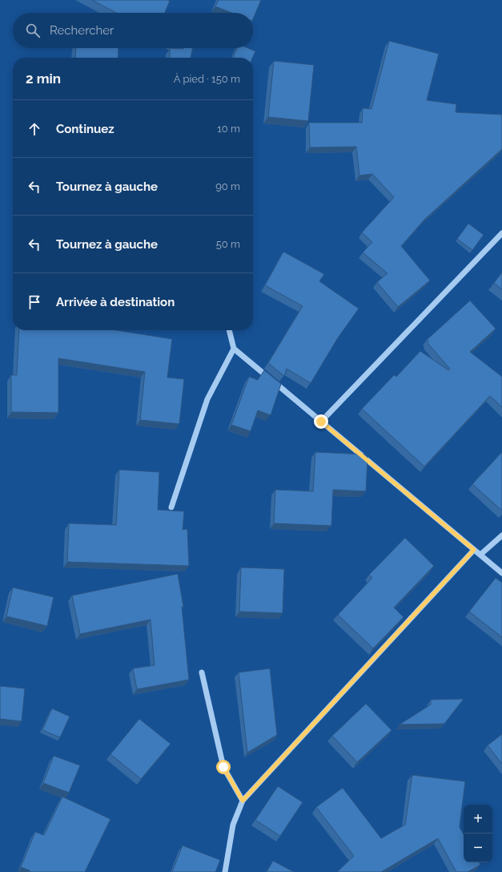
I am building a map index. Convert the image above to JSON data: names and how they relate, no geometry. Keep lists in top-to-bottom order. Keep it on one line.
{"page":{"search":"Rechercher","heading":["2 min","À pied · 150 m"],"list":[["Continuez","10 m"],["Tournez à gauche","90 m"],["Tournez à gauche","50 m"],"Arrivée à destination"],"map_buttons":["+","−"]}}
